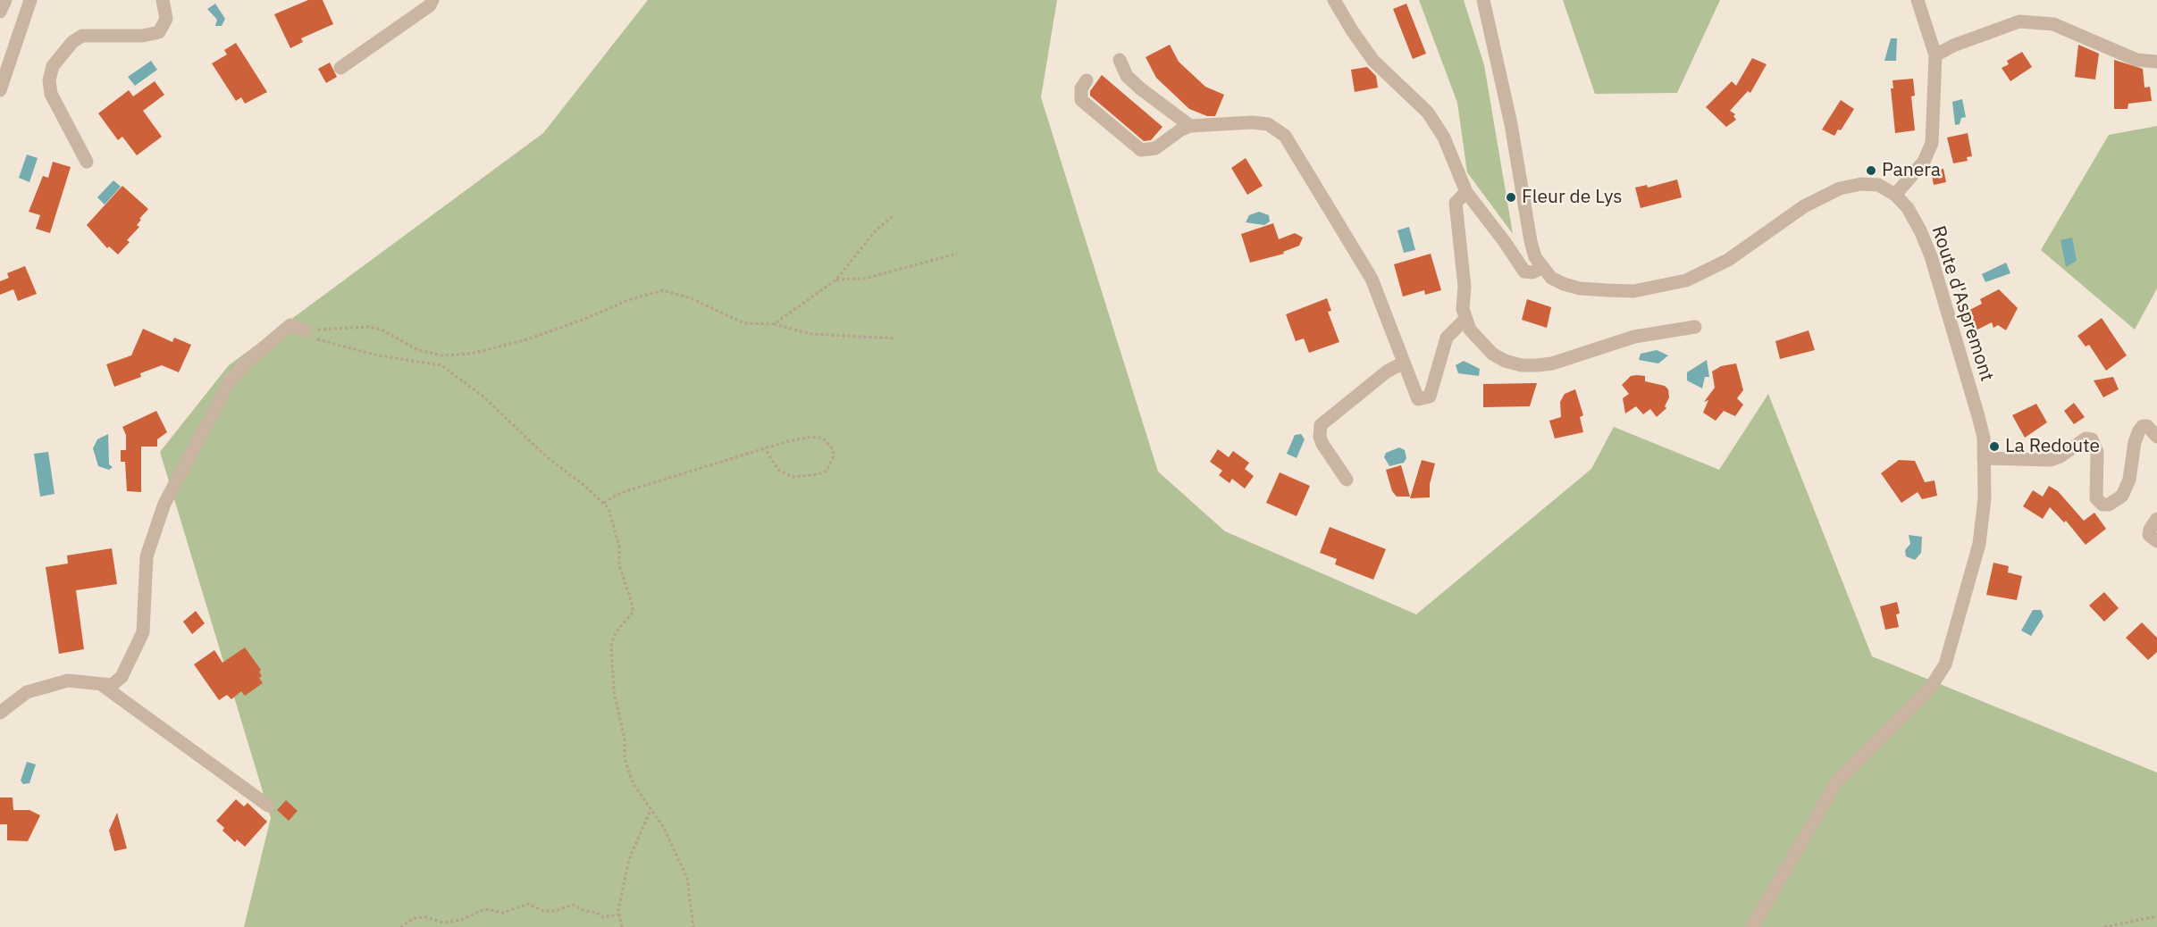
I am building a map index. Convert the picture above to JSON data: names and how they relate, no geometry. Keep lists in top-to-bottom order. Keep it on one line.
{"streets":{"street":["Route d'Aspremont"]},"places":["Panera","Fleur de Lys","La Redoute"]}
